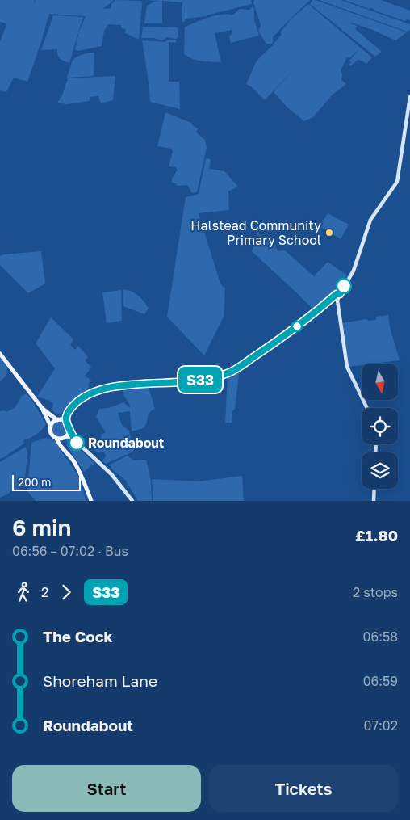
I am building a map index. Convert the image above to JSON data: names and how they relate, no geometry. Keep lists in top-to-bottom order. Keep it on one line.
{"places":["Halstead Community Primary School","Roundabout"],"lines":["bus line S33"],"scale_bar":"200 m","north":"bottom","page":{"on_map":"S33","scale":"200 m","heading":["6 min","06:56 – 07:02 · Bus","£1.80"],"legs":["2","S33","2 stops"],"list":[{"name":"The Cock","value":"06:58"},{"name":"Shoreham Lane","value":"06:59"},{"name":"Roundabout","value":"07:02"}],"buttons":["Start","Tickets"]}}
